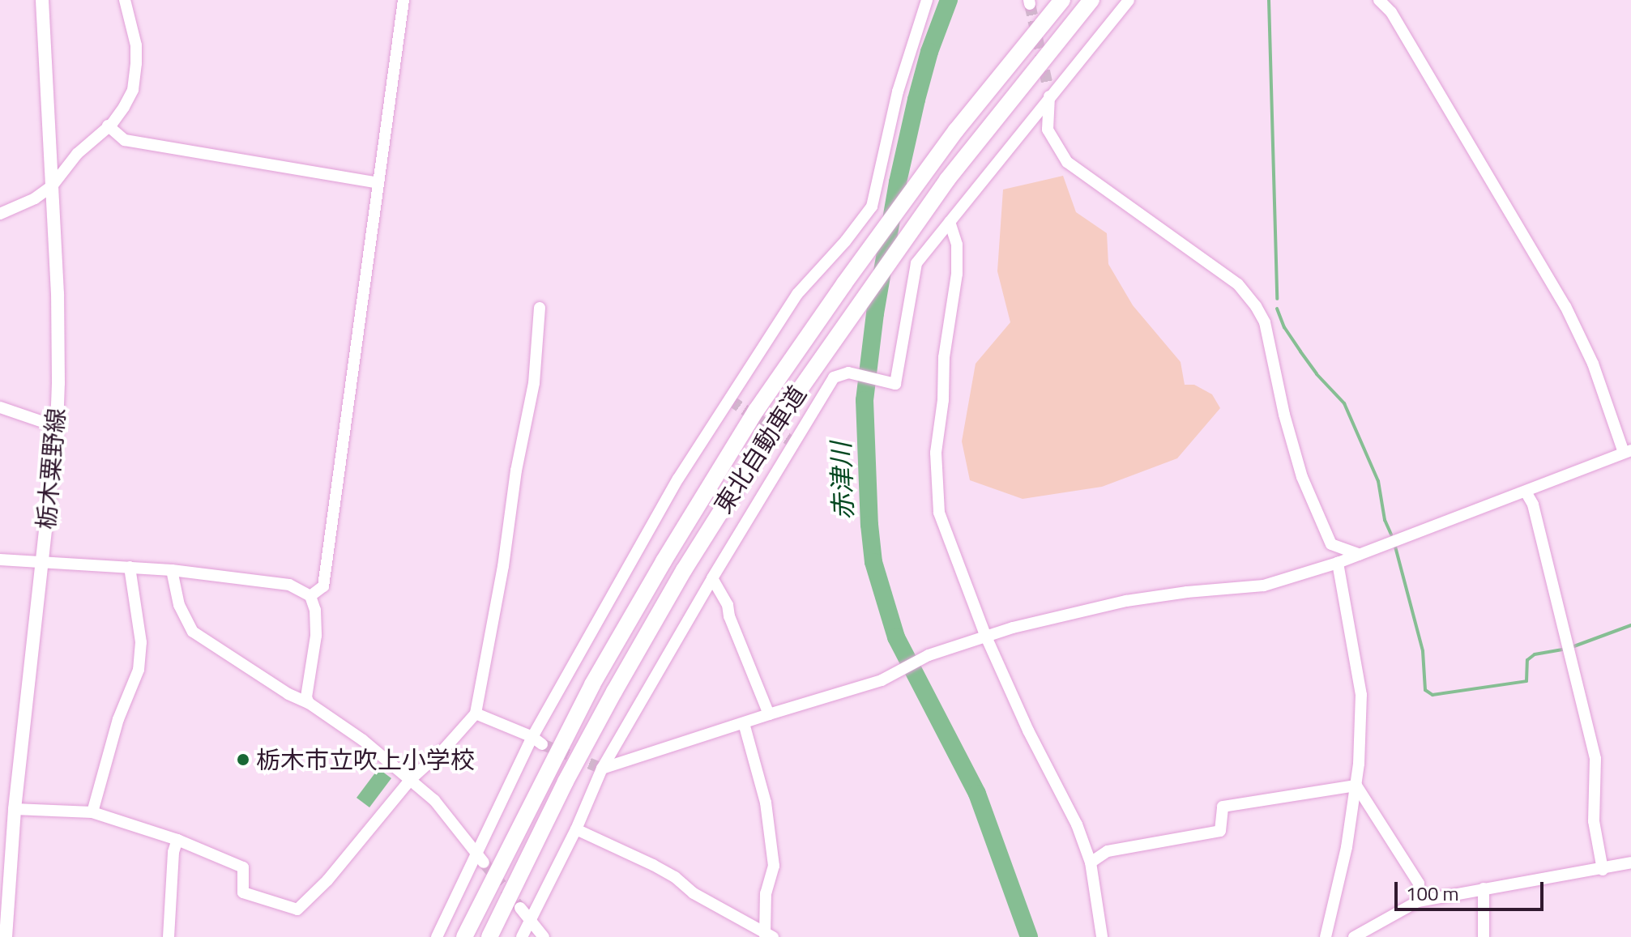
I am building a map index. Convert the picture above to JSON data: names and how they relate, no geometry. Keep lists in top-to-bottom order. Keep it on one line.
{"streets":{"highway":["東北自動車道"],"main road":["栃木粟野線"]},"water":["赤津川"],"places":["栃木市立吹上小学校"],"scale_bar":"100 m"}
